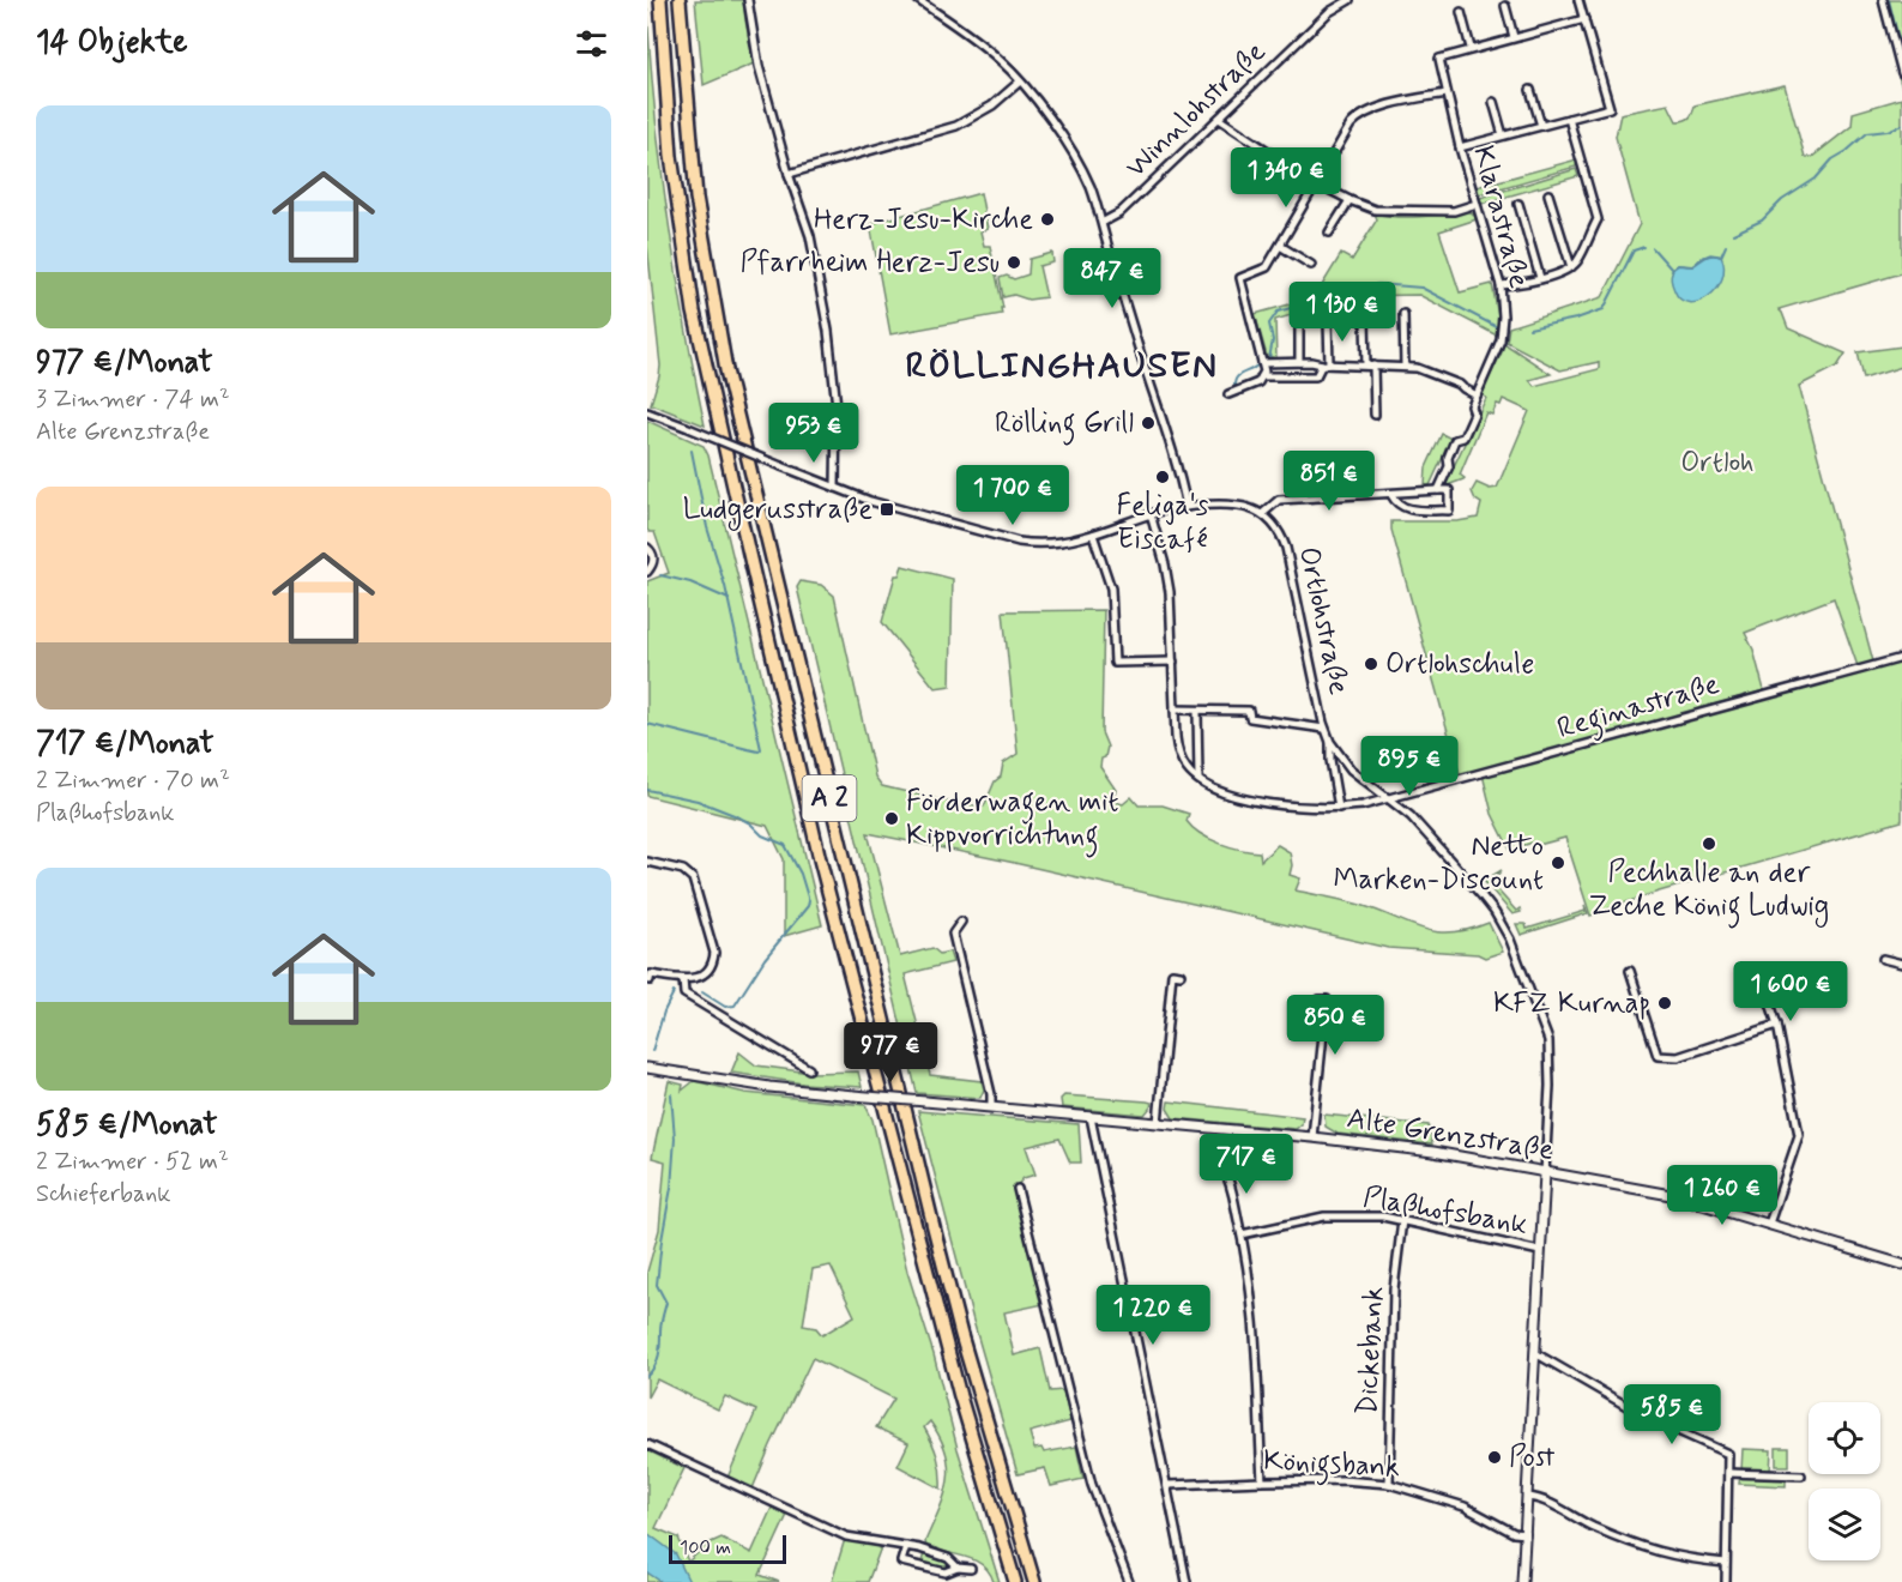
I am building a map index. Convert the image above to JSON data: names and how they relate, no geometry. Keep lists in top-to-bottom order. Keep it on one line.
{"streets":{"highway":["A 2"],"street":["Winnlohstraße","Klarastraße","Ortlohstraße","Reginastraße","Alte Grenzstraße","Plaßhofsbank","Dickebank","Königsbank"]},"crossings":[["Ortlohstraße","Reginastraße"],["Ortlohstraße","Alte Grenzstraße"],["Plaßhofsbank","Dickebank"],["Dickebank","Königsbank"]],"districts":["RÖLLINGHAUSEN"],"parks":["Ortloh"],"places":{"other":["Herz-Jesu-Kirche","Pfarrheim Herz-Jesu","Rölling Grill","Feliga's Eiscafé","Ortlohschule","Förderwagen mit Kippvorrichtung","Pechhalle an der Zeche König Ludwig","Netto Marken-Discount","KFZ Kurnap","Post"],"transit":["Ludgerusstraße"]},"scale_bar":"100 m","page":{"heading":"14 Objekte","list":[{"name":"977 €/Monat","note":"3 Zimmer · 74 m² · Alte Grenzstraße"},{"name":"717 €/Monat","note":"2 Zimmer · 70 m² · Plaßhofsbank"},{"name":"585 €/Monat","note":"2 Zimmer · 52 m² · Schieferbank"}],"price":["1 340 €","847 €","1 130 €","953 €","851 €","1 700 €","895 €","1 600 €","850 €","977 €","717 €","1 260 €","1 220 €","585 €"],"scale":"100 m"}}
